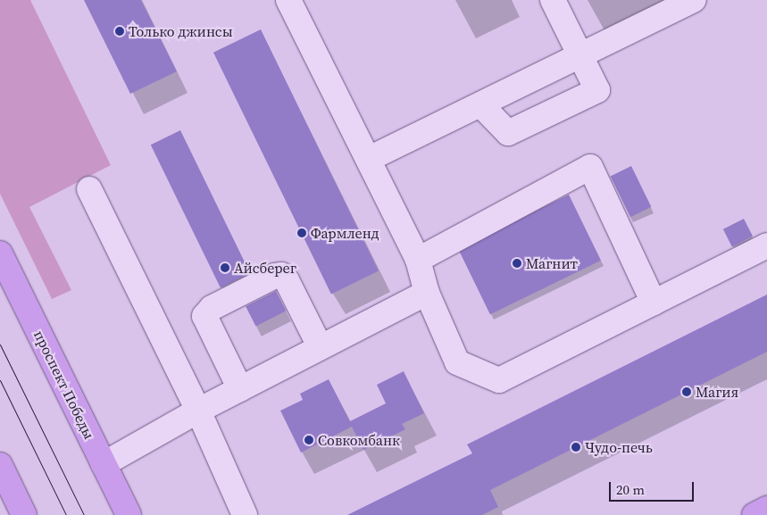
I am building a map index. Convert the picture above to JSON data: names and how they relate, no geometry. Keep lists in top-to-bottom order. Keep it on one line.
{"streets":{"main road":["проспект Победы"]},"places":["Только джинсы","Фармленд","Магнит","Айсберег","Магия","Совкомбанк","Чудо-печь"],"scale_bar":"20 m"}
